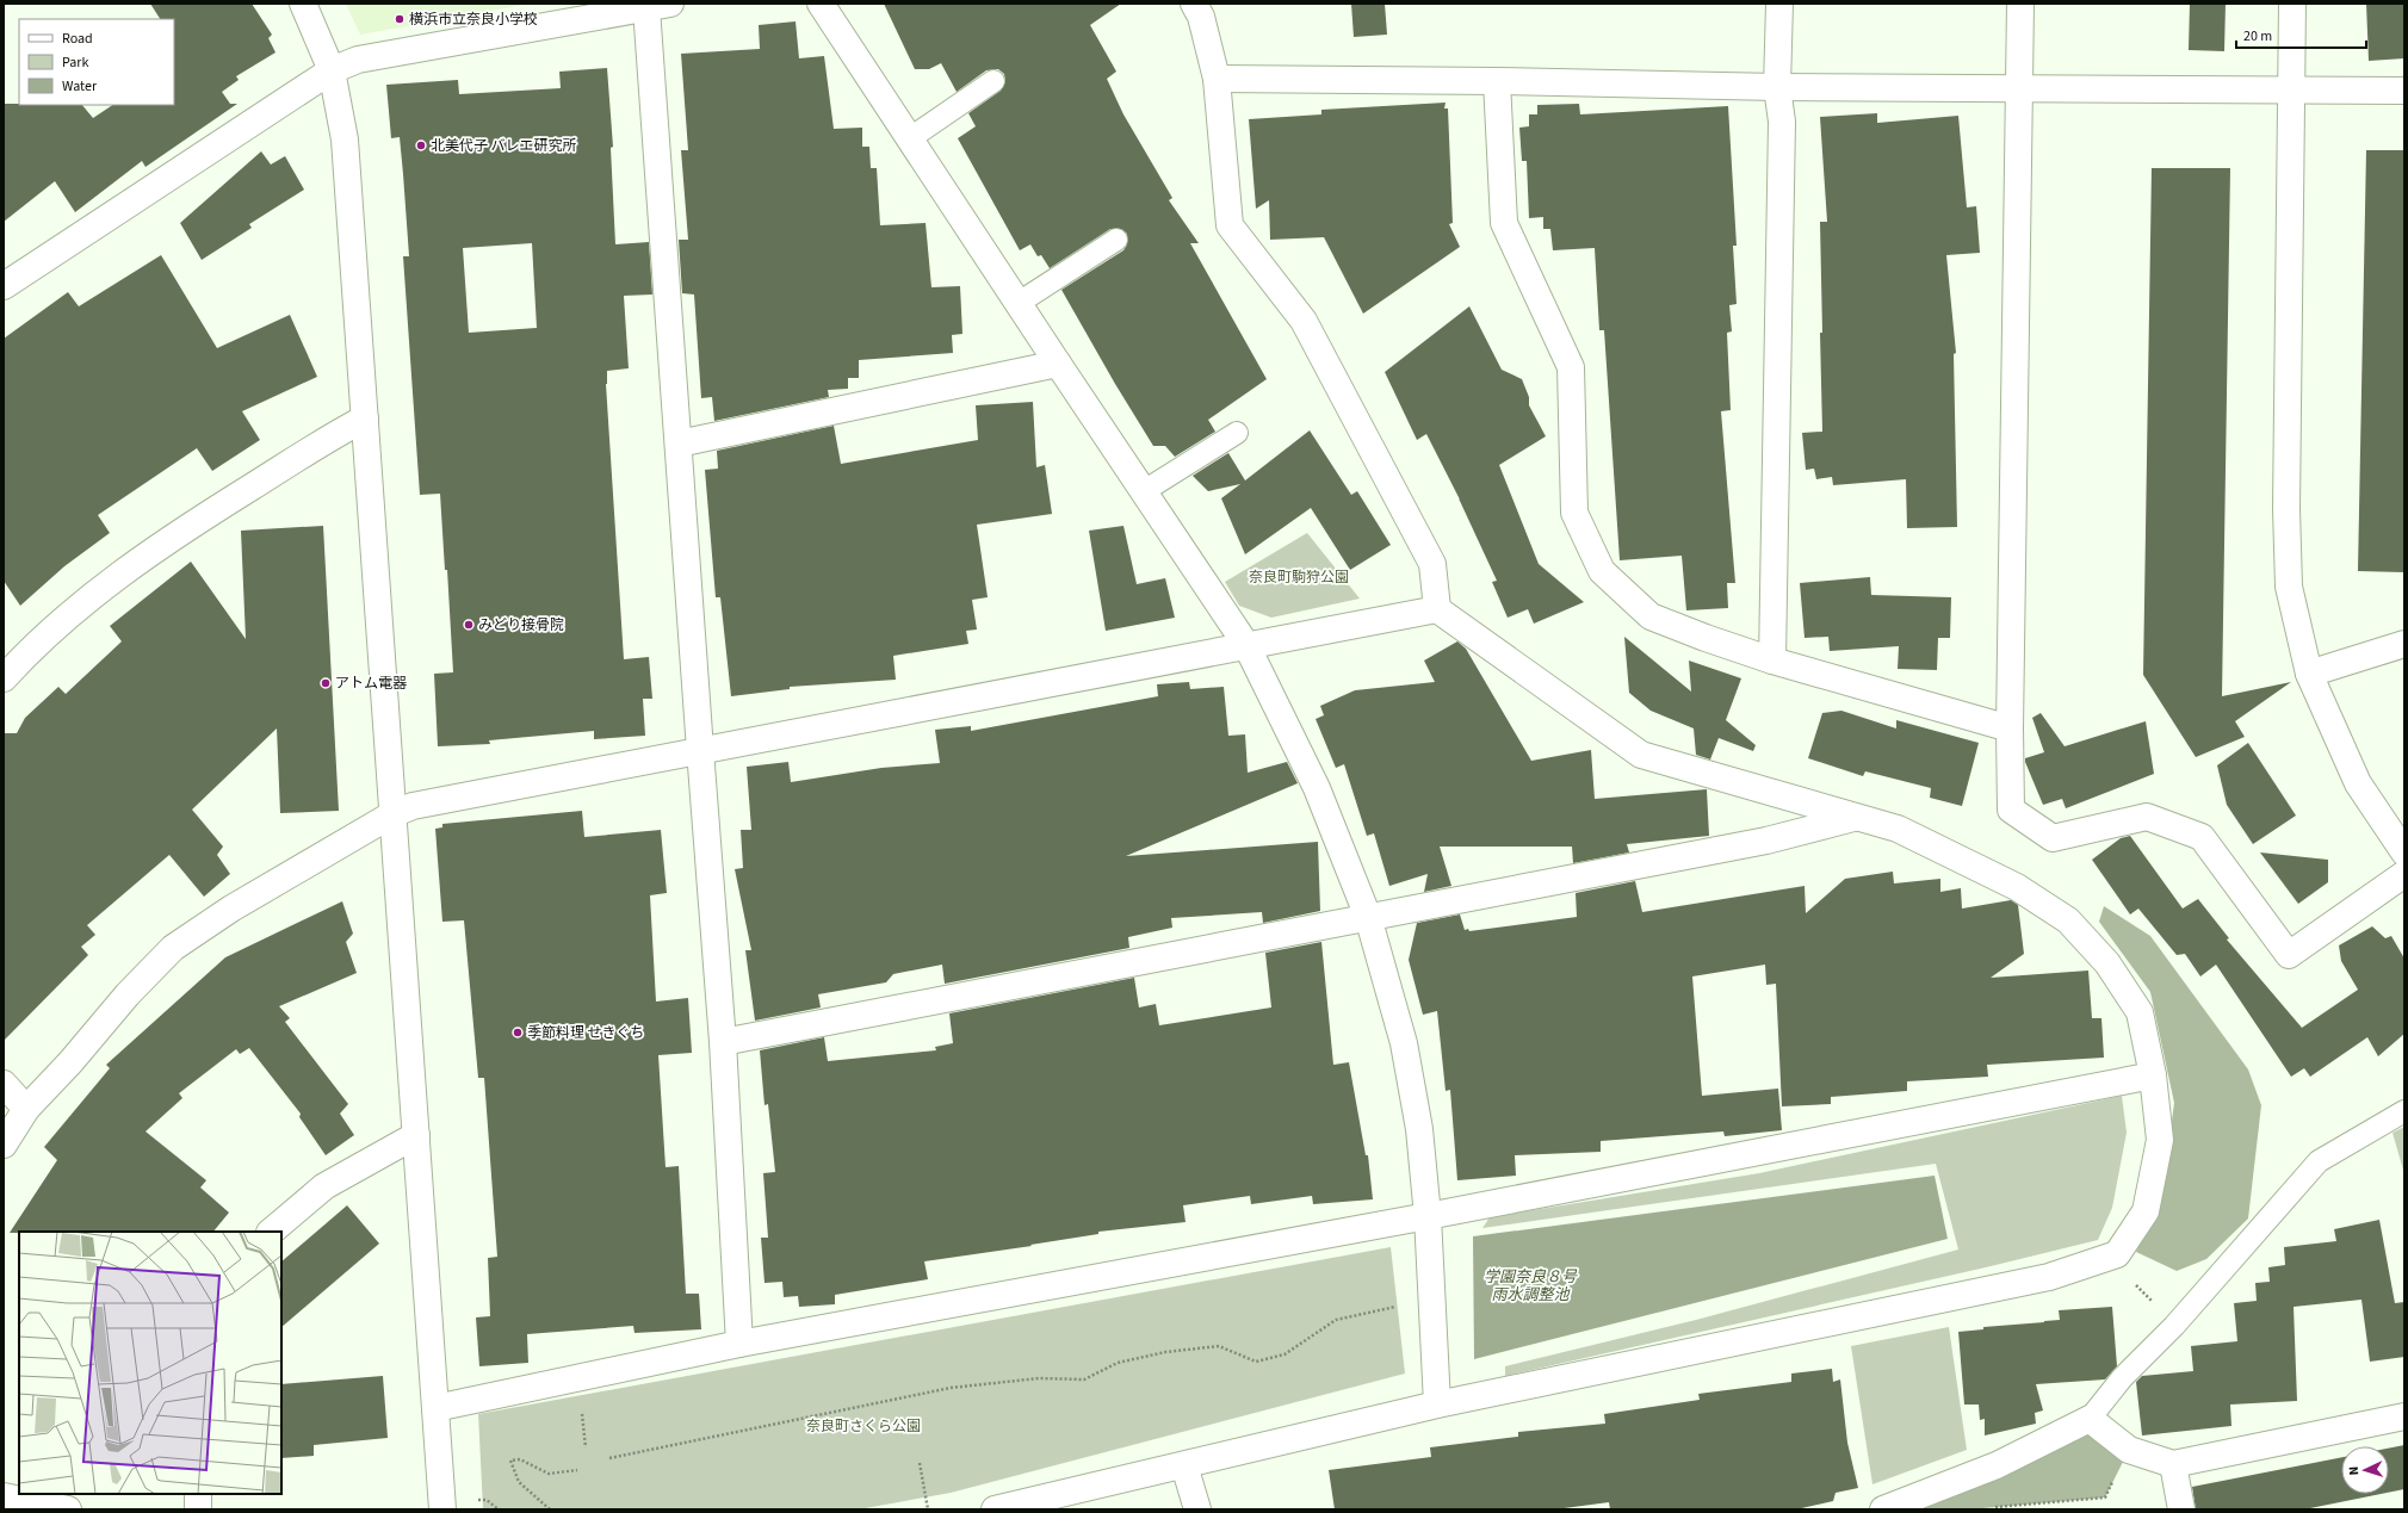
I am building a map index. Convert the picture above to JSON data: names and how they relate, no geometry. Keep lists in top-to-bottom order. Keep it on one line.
{"water":["学園奈良８号 雨水調整池"],"parks":["奈良町駒狩公園","奈良町さくら公園"],"places":["横浜市立奈良小学校","北美代子 バレエ研究所","みどり接骨院","アトム電器","季節料理 せきぐち"],"legend":["Road","Park","Water"],"scale_bar":"20 m","north":"left"}
